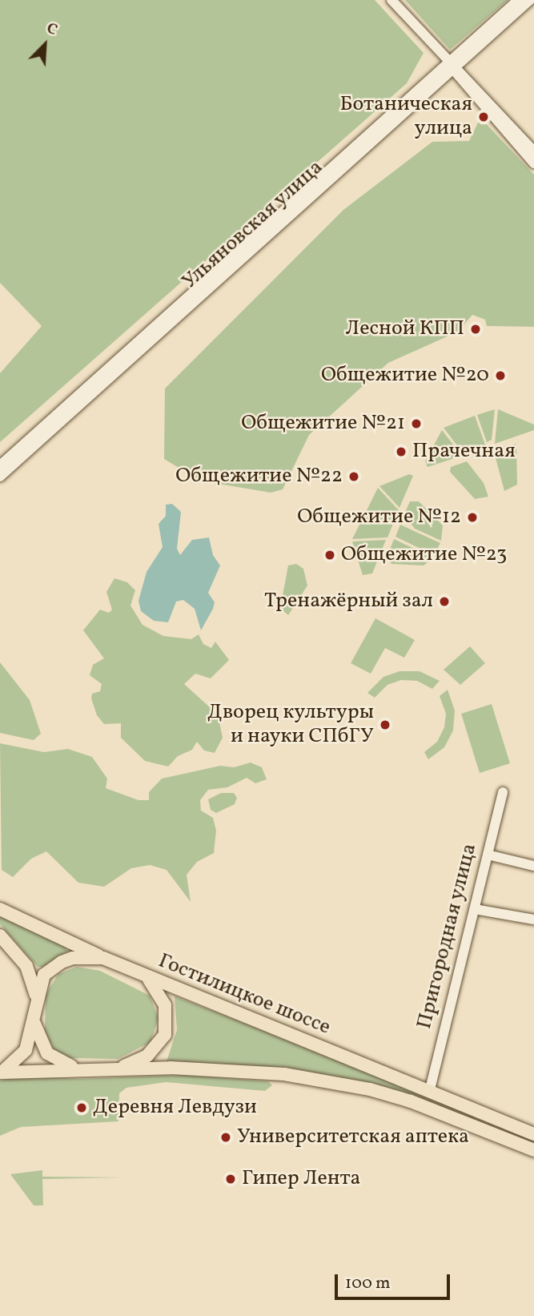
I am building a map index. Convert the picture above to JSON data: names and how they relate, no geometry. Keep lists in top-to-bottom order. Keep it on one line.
{"streets":{"main road":["Гостилицкое шоссе"],"street":["Ульяновская улица","Пригородная улица"]},"crossings":[["Пригородная улица","Гостилицкое шоссе"]],"places":["Ботаническая улица","Лесной КПП","Общежитие №20","Общежитие №21","Прачечная","Общежитие №22","Общежитие №12","Общежитие №23","Тренажёрный зал","Дворец культуры и науки СПбГУ","Деревня Левдузи","Университетская аптека","Гипер Лента"],"scale_bar":"100 m","north":"top right"}
